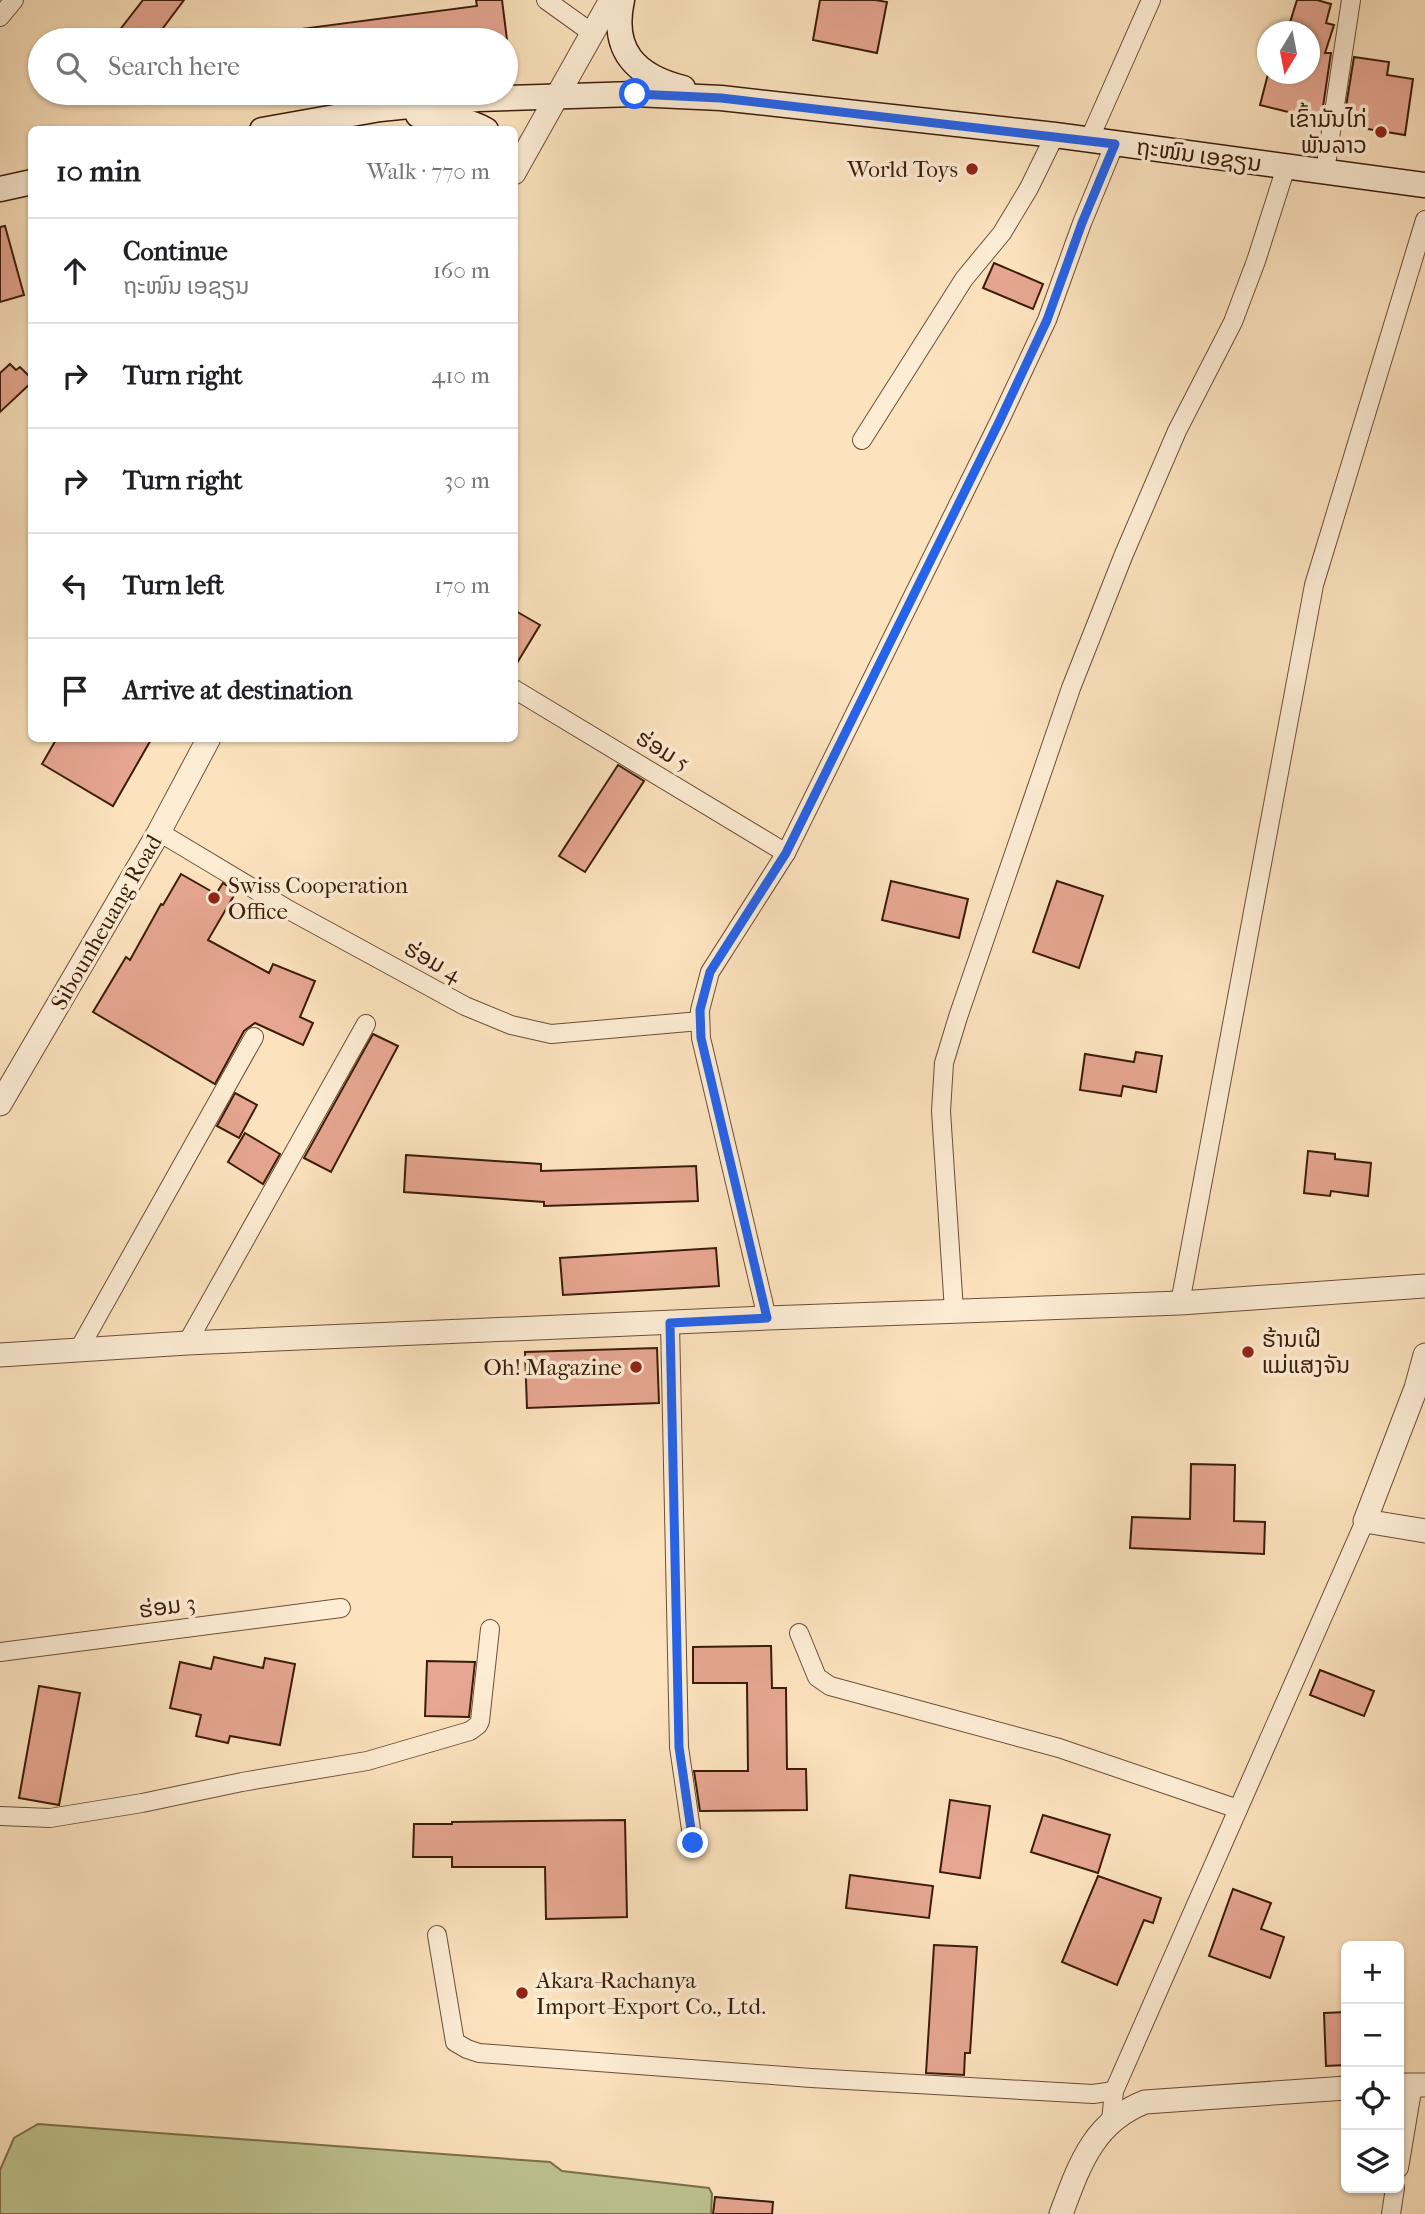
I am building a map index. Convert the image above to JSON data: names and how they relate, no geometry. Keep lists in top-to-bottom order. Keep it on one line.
{"streets":{"main road":["ຖະໜົນ ເອຊຽນ"],"street":["ຮ່ອມ 5","Sibounheuang Road","ຮ່ອມ 4","ຮ່ອມ 3"]},"crossings":[["Sibounheuang Road","ຮ່ອມ 4"]],"places":["ເຂົ້າມັນໄກ່ ພັນລາວ","World Toys","Swiss Cooperation Office","ຮ້ານເຝີ ແມ່ແສງຈັນ","Oh! Magazine","Akara-Rachanya Import-Export Co., Ltd."],"north":"bottom","page":{"search":"Search here","heading":["10 min","Walk · 770 m"],"list":[["Continue","ຖະໜົນ ເອຊຽນ","160 m"],["Turn right","410 m"],["Turn right","30 m"],["Turn left","170 m"],"Arrive at destination"],"map_buttons":["+","−"]}}
